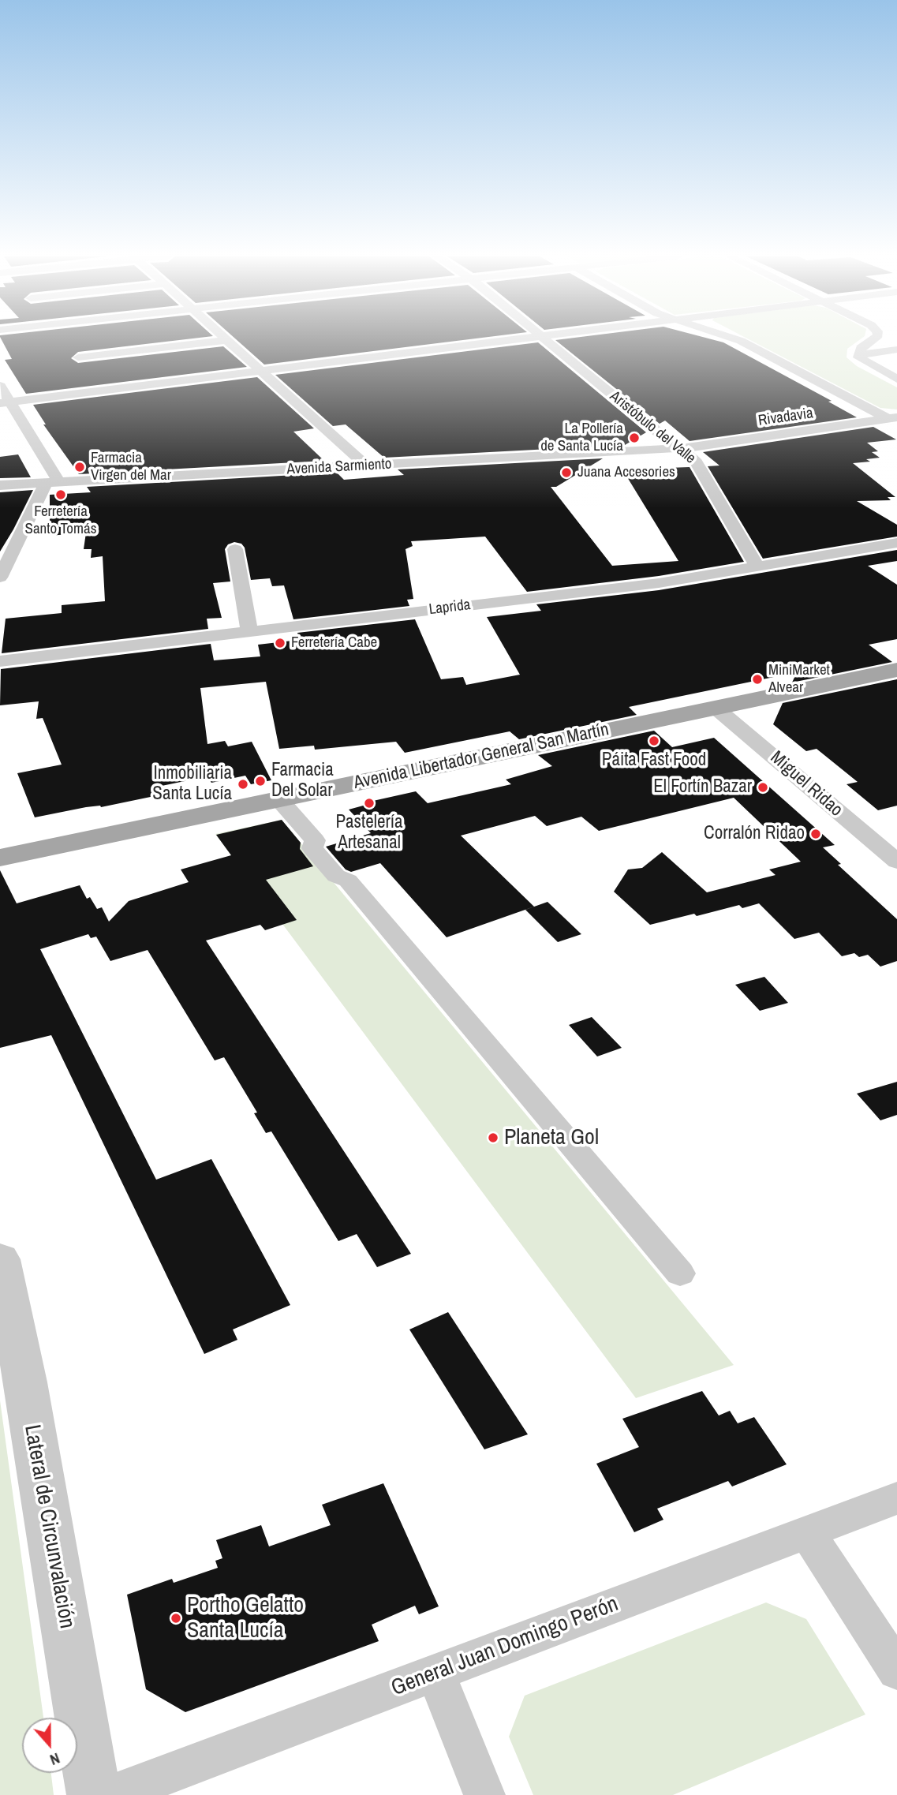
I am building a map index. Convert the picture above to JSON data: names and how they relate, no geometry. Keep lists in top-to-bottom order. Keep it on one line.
{"streets":{"main road":["Avenida Libertador General San Martín"],"street":["Rivadavia","Aristóbulo del Valle","Avenida Sarmiento","Laprida","Miguel Ridao","Lateral de Circunvalación","General Juan Domingo Perón"]},"crossings":[["Rivadavia","Aristóbulo del Valle"],["Rivadavia","Avenida Sarmiento"],["Aristóbulo del Valle","Avenida Sarmiento"],["Aristóbulo del Valle","Laprida"],["Avenida Libertador General San Martín","Miguel Ridao"]],"places":["La Pollería de Santa Lucía","Farmacia Virgen del Mar","Juana Accesories","Ferretería Santo Tomás","Ferretería Cabe","MiniMarket Alvear","Páita Fast Food","Farmacia Del Solar","Inmobiliaria Santa Lucía","El Fortín Bazar","Pastelería Artesanal","Corralón Ridao","Planeta Gol","Portho Gelatto Santa Lucía"],"north":"bottom"}
